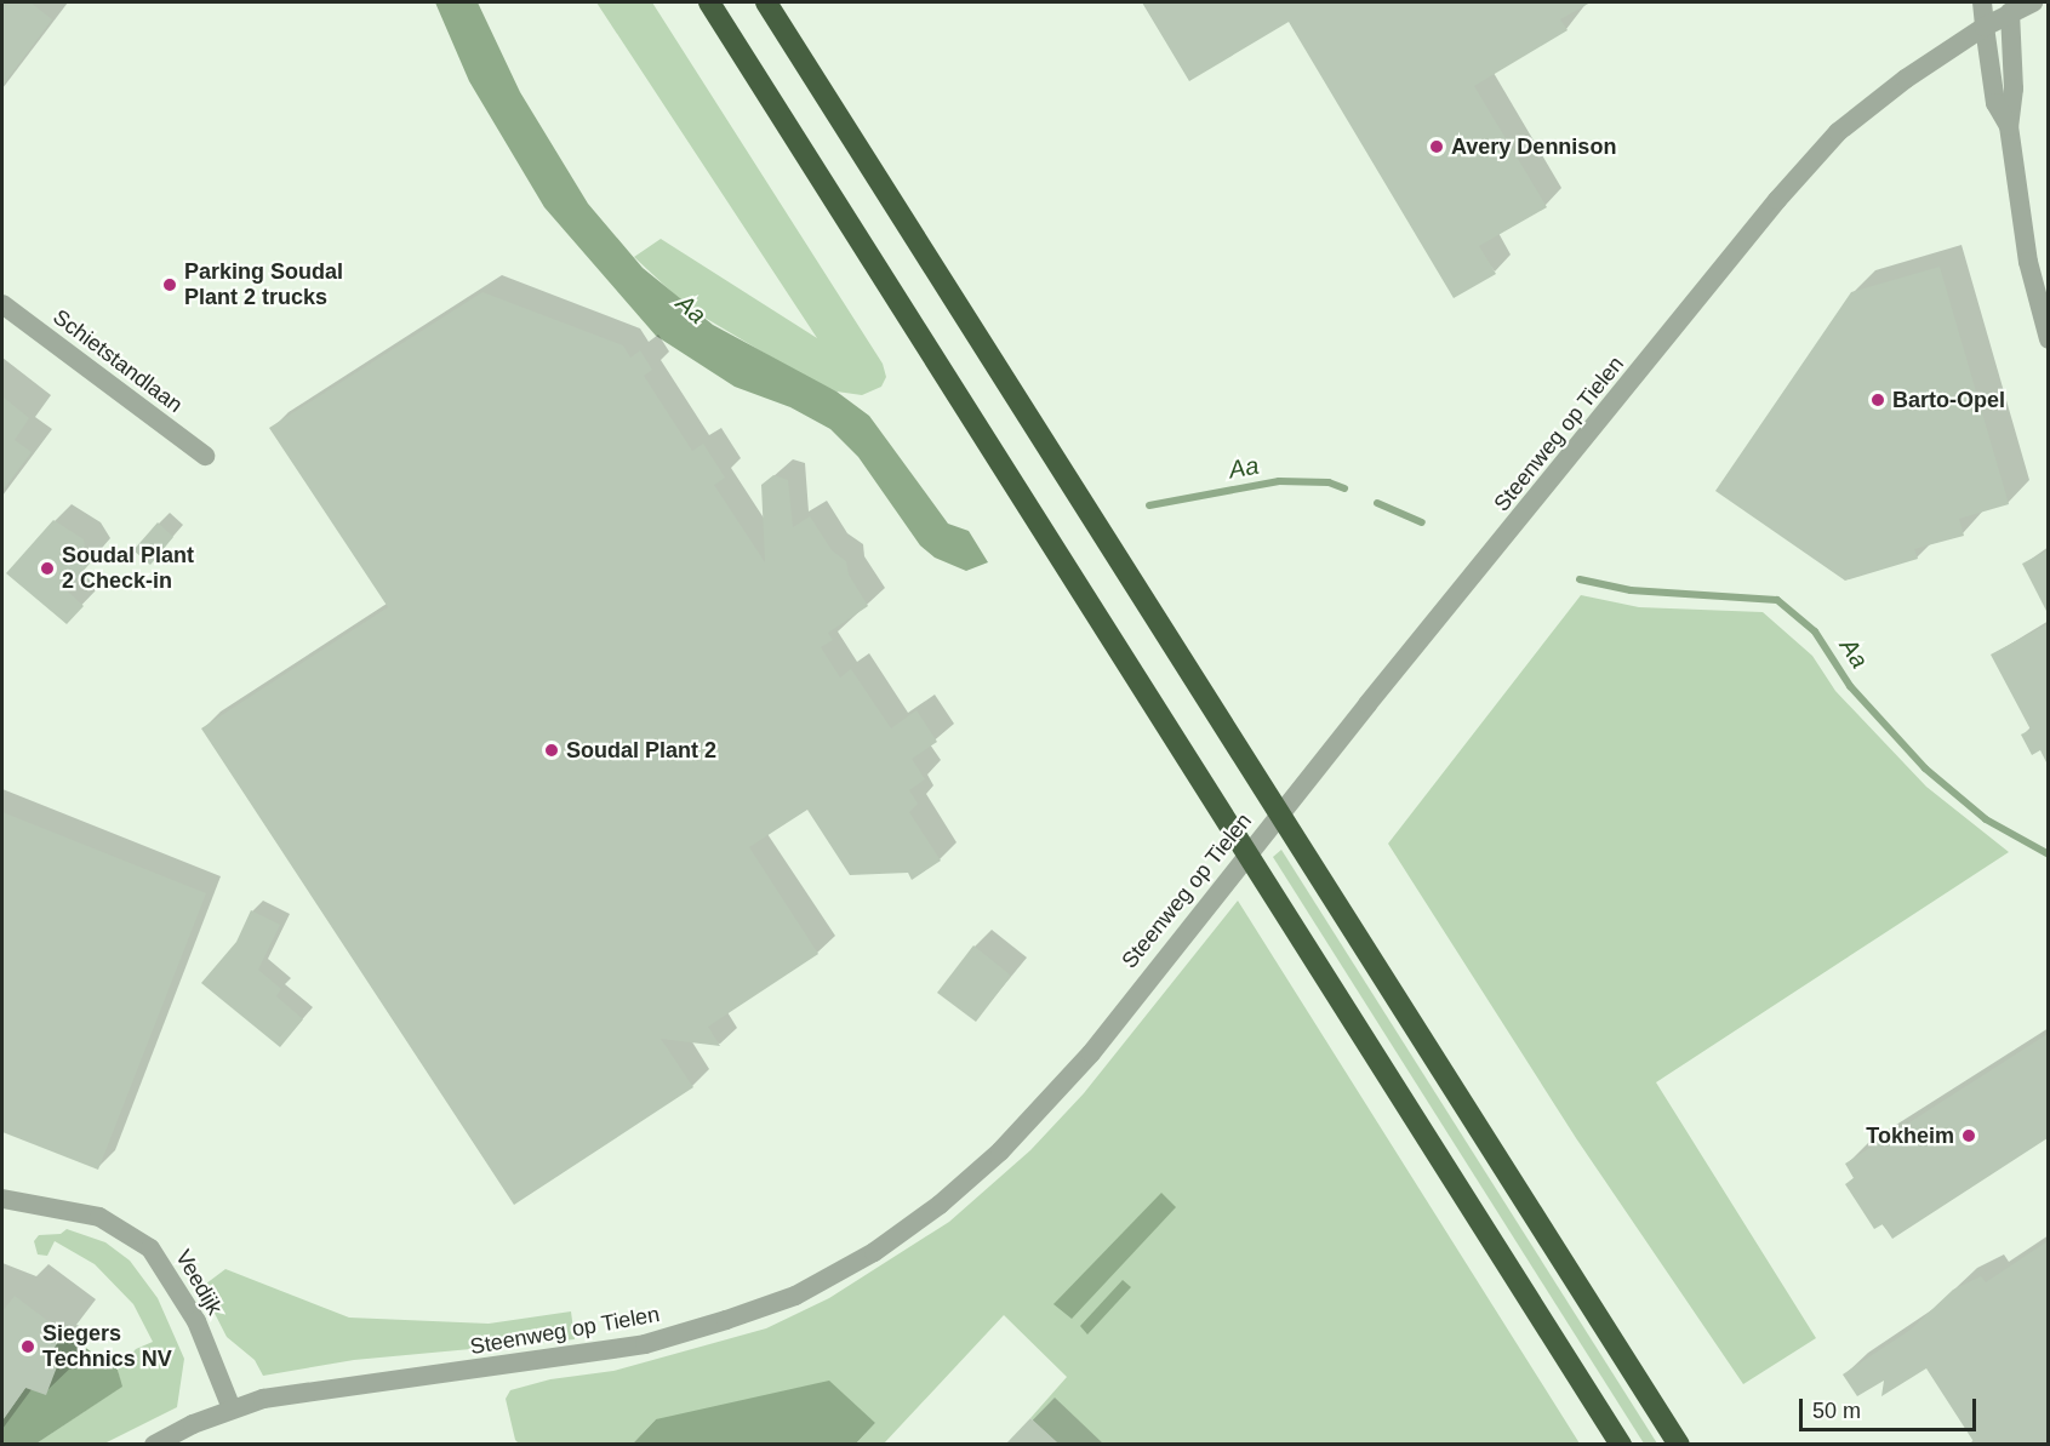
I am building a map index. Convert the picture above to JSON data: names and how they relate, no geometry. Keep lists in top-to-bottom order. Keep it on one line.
{"streets":{"street":["Schietstandlaan","Steenweg op Tielen","Veedijk"]},"crossings":[["Steenweg op Tielen","Veedijk"]],"water":["Aa"],"places":["Avery Dennison","Parking Soudal Plant 2 trucks","Barto-Opel","Soudal Plant 2 Check-in","Soudal Plant 2","Tokheim","Siegers Technics NV"],"scale_bar":"50 m"}
